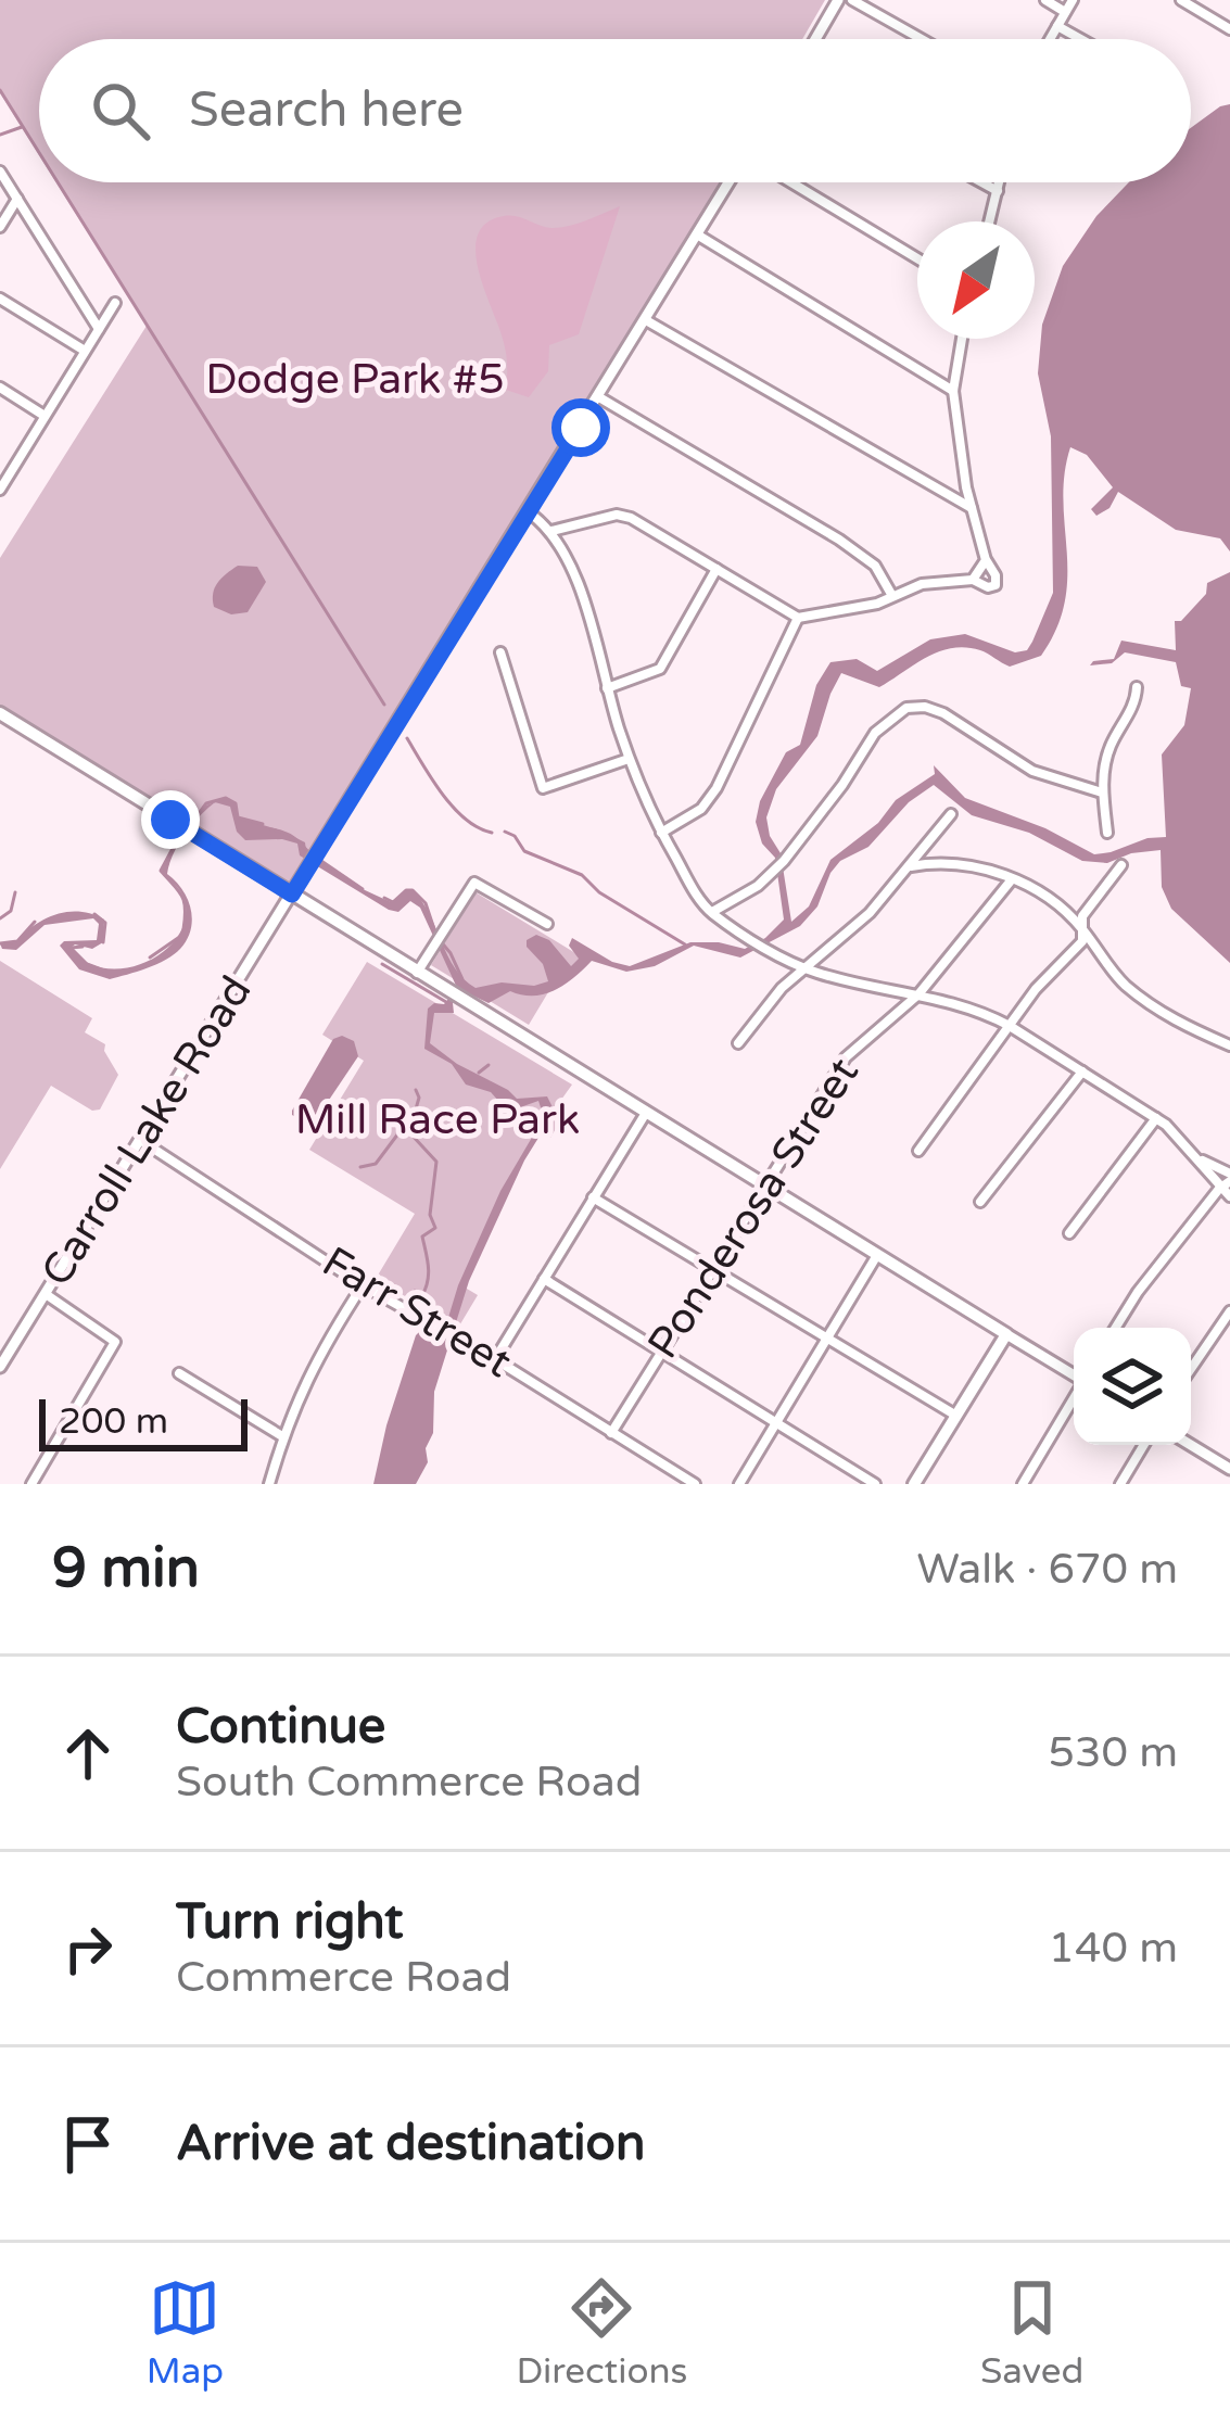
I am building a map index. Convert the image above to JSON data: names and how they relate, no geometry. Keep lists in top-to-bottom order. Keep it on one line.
{"streets":{"street":["Carroll Lake Road","Ponderosa Street","Farr Street"]},"crossings":[["Carroll Lake Road","Farr Street"],["Ponderosa Street","Farr Street"]],"parks":["Dodge Park #5","Mill Race Park"],"scale_bar":"200 m","north":"bottom left","page":{"search":"Search here","scale":"200 m","heading":["9 min","Walk · 670 m"],"list":[["Continue","South Commerce Road","530 m"],["Turn right","Commerce Road","140 m"],"Arrive at destination"],"nav":["Map","Directions","Saved"]}}
